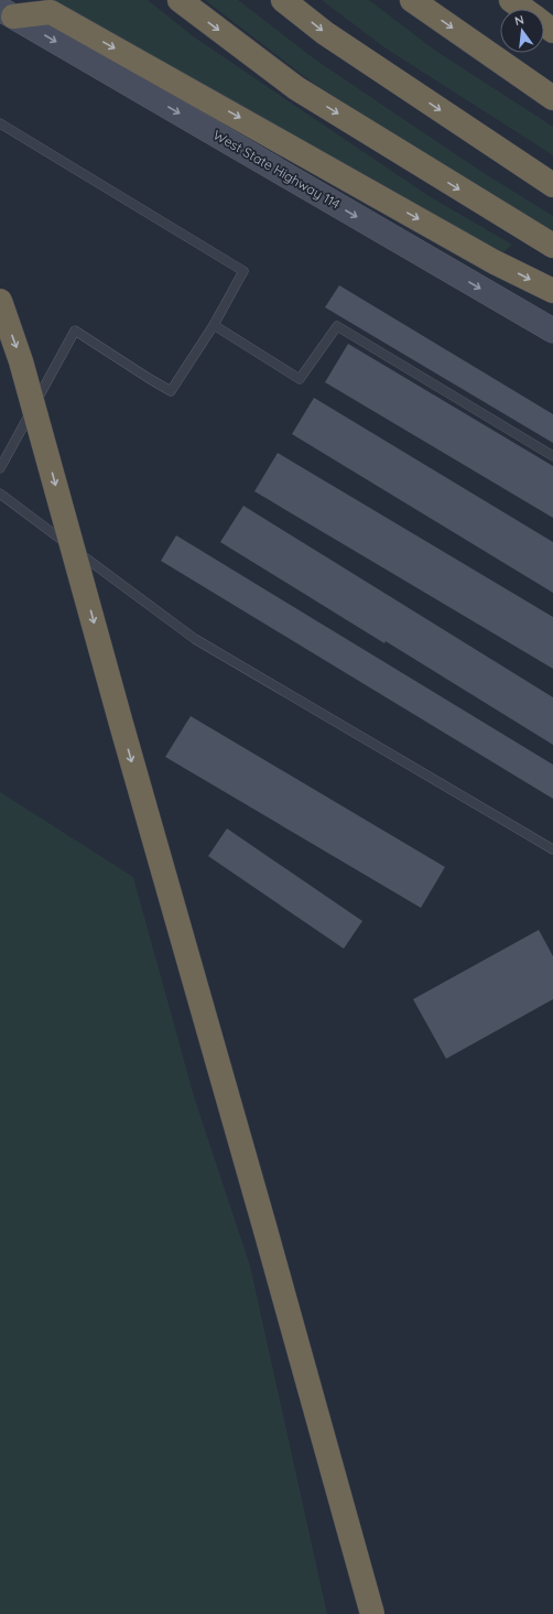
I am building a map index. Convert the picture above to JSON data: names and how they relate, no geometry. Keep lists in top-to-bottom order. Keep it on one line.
{"streets":{"main road":["West State Highway 114"]},"one_way":["West State Highway 114"],"north":"top"}
